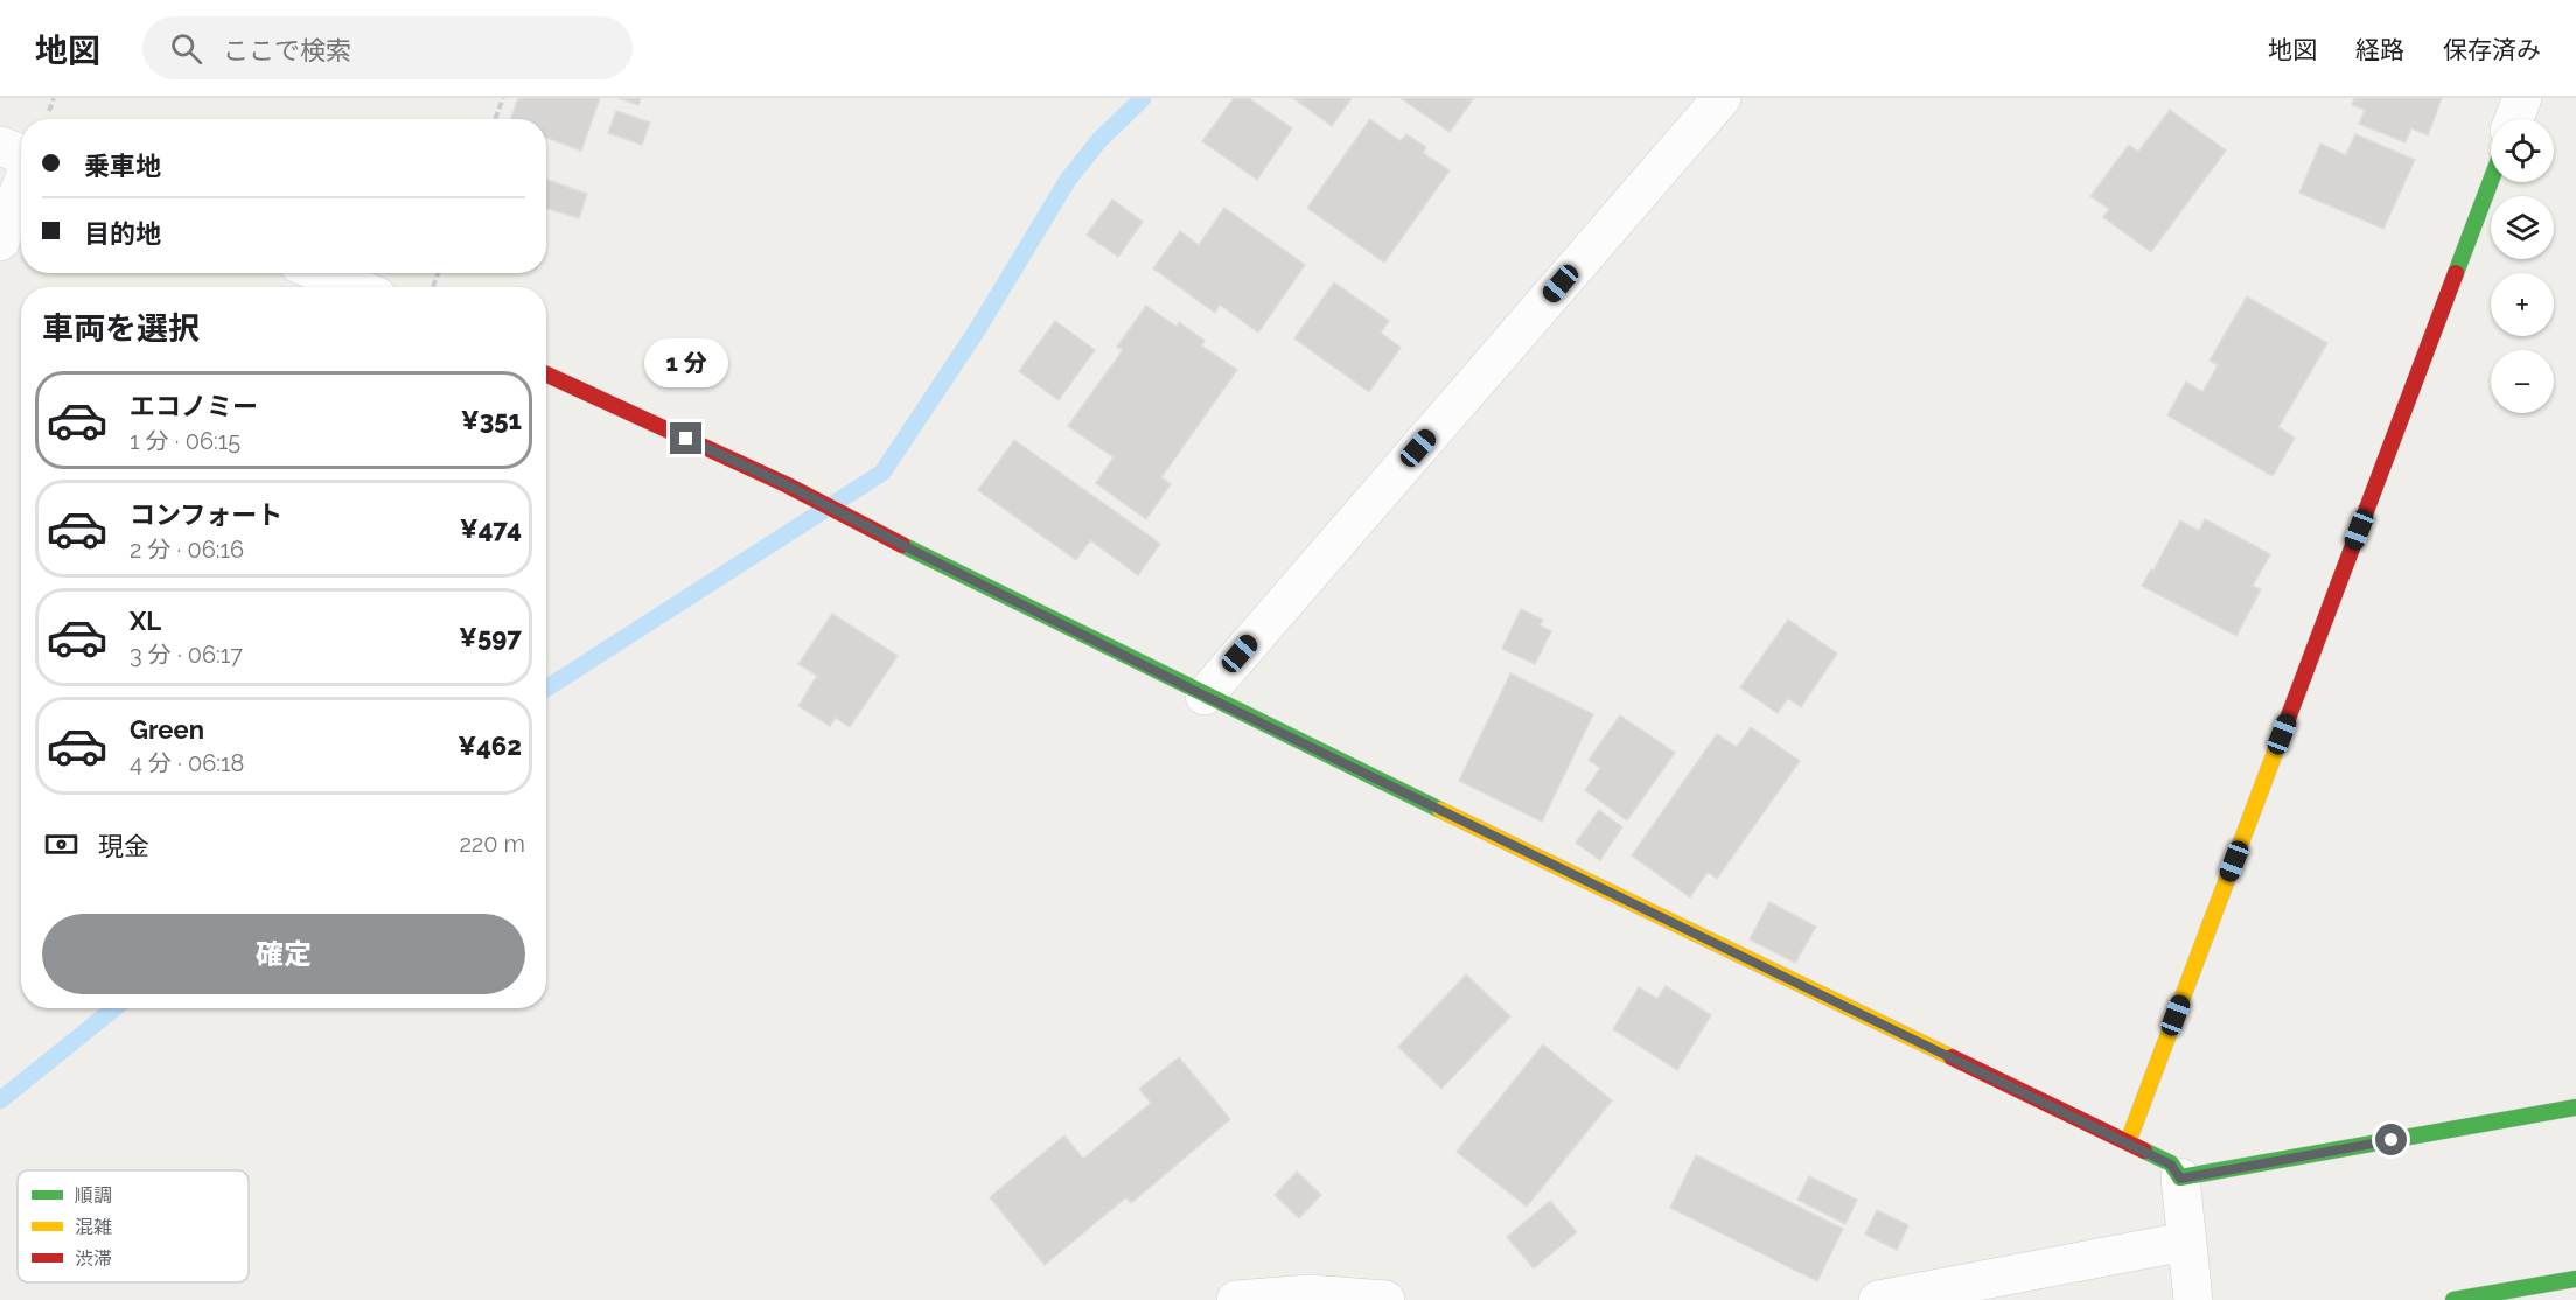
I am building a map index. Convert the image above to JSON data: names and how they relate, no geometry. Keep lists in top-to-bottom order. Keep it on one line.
{"legend":["順調","混雑","渋滞"],"page":{"header":"地図","search":"ここで検索","nav":["地図","経路","保存済み"],"map_buttons":["+","−"],"banner":["乗車地","目的地"],"heading":"車両を選択","bubble":"1 分","list":[{"name":"エコノミー","note":"1 分 · 06:15","value":"¥351"},{"name":"コンフォート","note":"2 分 · 06:16","value":"¥474"},{"name":"XL","note":"3 分 · 06:17","value":"¥597"},{"name":"Green","note":"4 分 · 06:18","value":"¥462"}],"pay":["現金","220 m"],"buttons":"確定"}}
